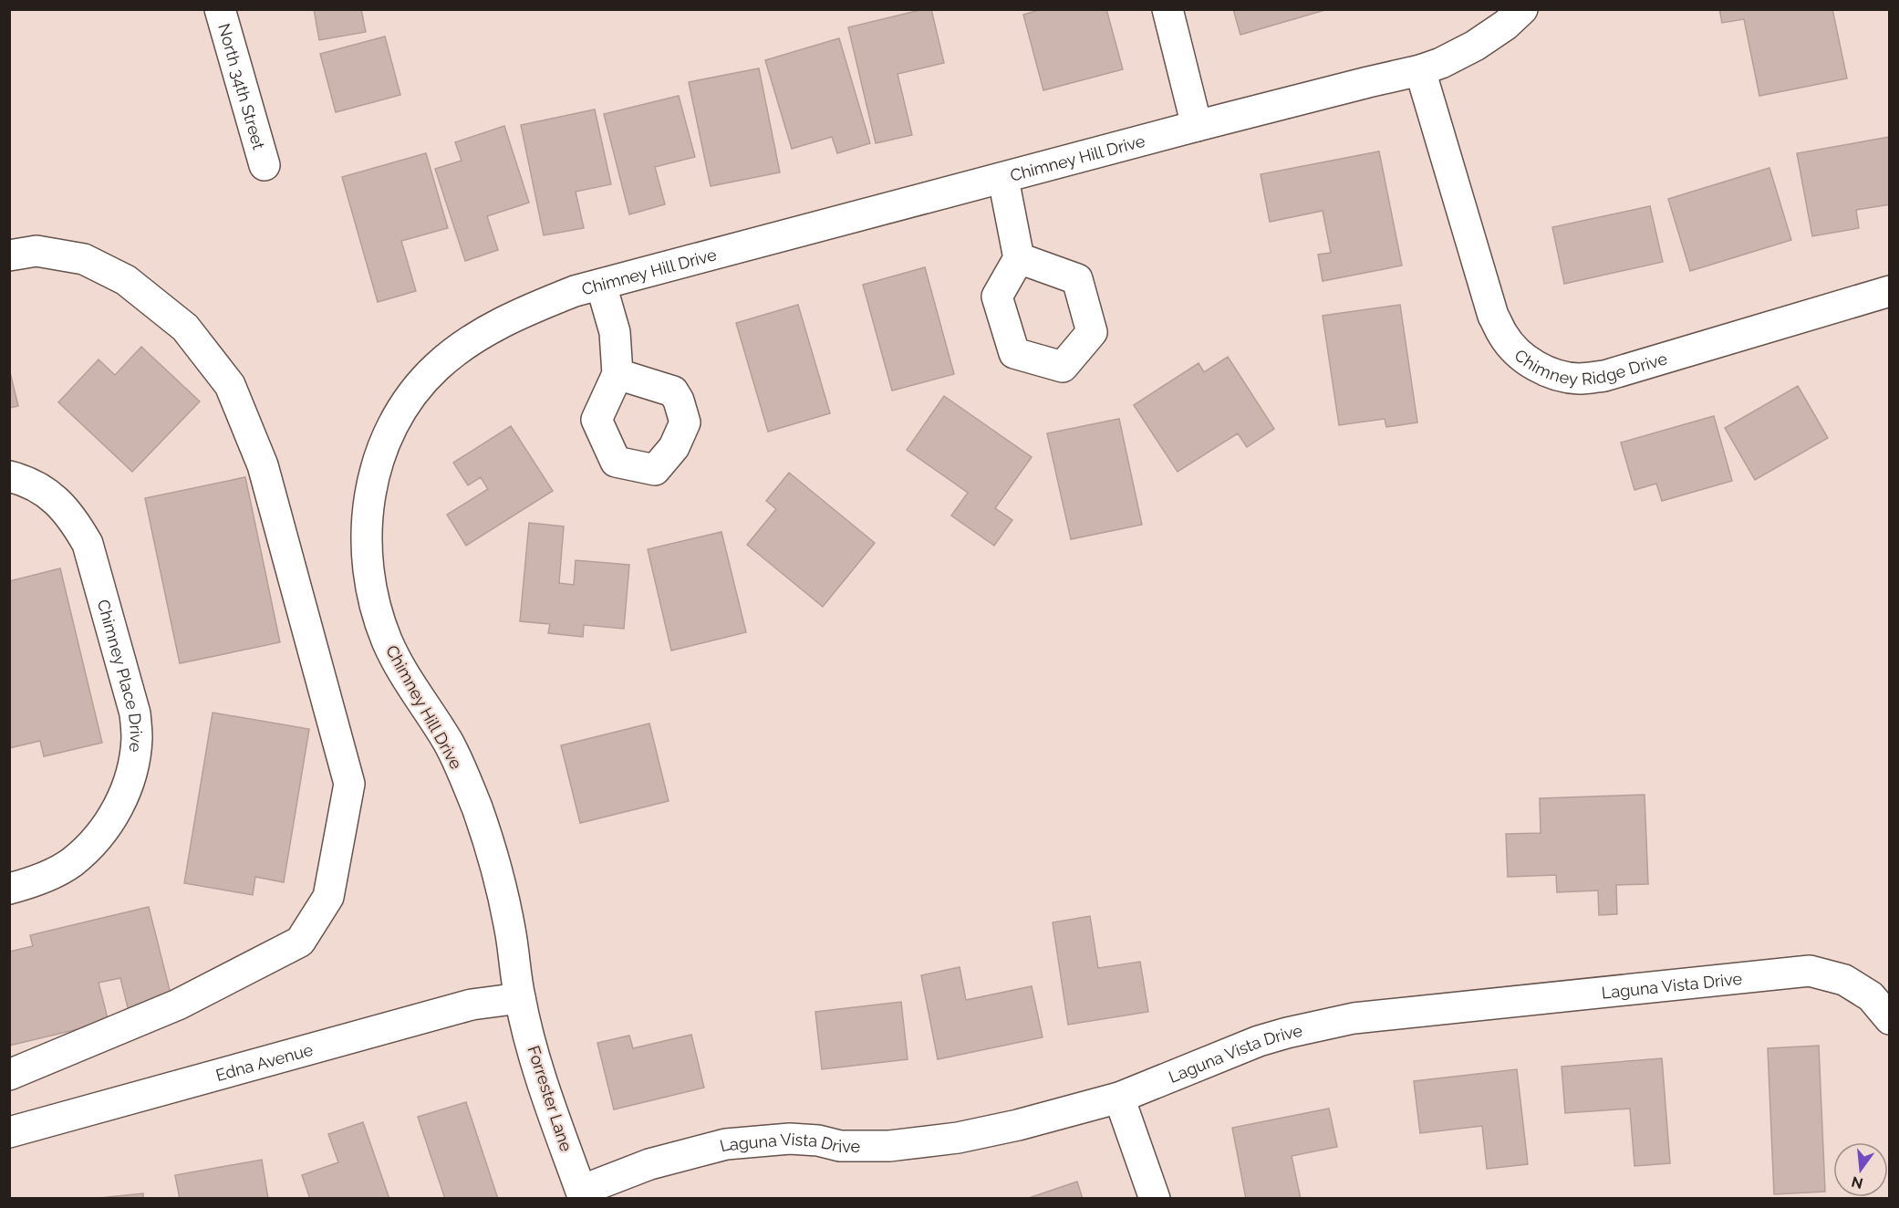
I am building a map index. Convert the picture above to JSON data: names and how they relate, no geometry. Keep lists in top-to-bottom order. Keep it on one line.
{"streets":{"street":["North 34th Street","Chimney Hill Drive","Chimney Ridge Drive","Chimney Place Drive","Laguna Vista Drive","Edna Avenue","Forrester Lane"]},"crossings":[["Chimney Hill Drive","Chimney Ridge Drive"],["Chimney Hill Drive","Edna Avenue"],["Chimney Hill Drive","Forrester Lane"],["Laguna Vista Drive","Forrester Lane"],["Edna Avenue","Forrester Lane"]],"north":"bottom"}
